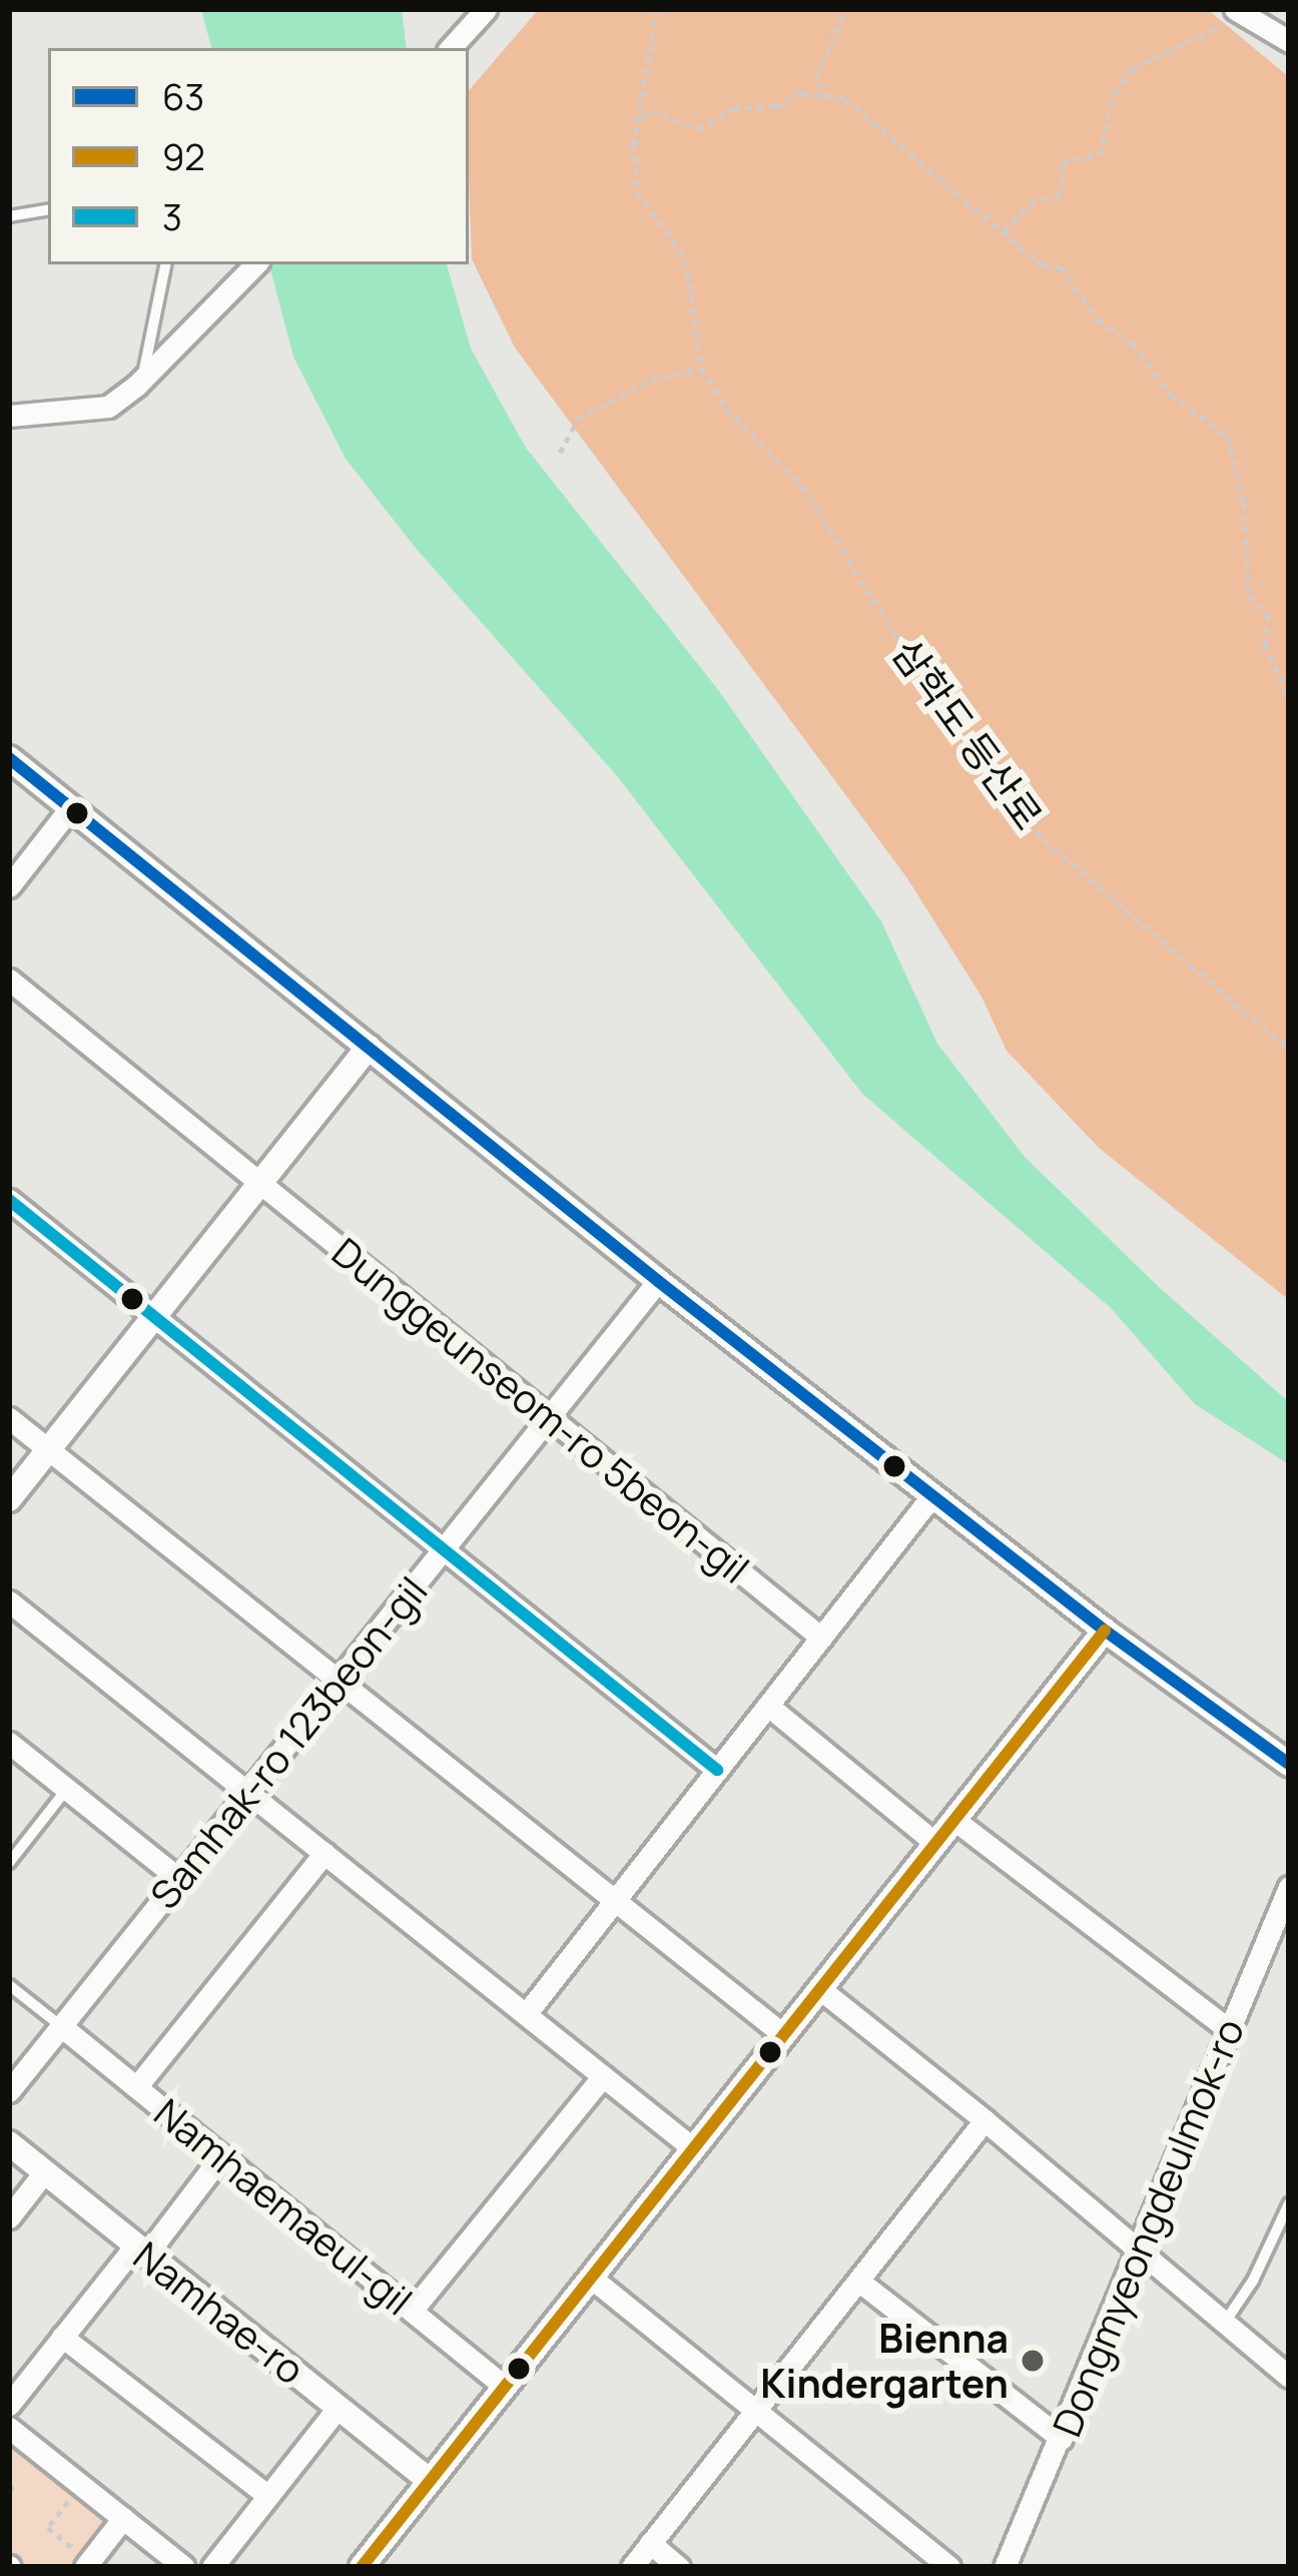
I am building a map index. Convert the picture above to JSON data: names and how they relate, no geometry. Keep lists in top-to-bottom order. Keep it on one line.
{"streets":{"street":["Dunggeunseom-ro 5beon-gil","Samhak-ro 123beon-gil","Namhaemaeul-gil","Dongmyeongdeulmok-ro","Namhae-ro"],"path":["삼학도 등산로"]},"crossings":[["Dunggeunseom-ro 5beon-gil","Samhak-ro 123beon-gil"],["Samhak-ro 123beon-gil","Namhaemaeul-gil"]],"places":["Bienna Kindergarten"],"lines":["transit line 63","transit line 3","transit line 92"],"legend":["63","92","3"]}
